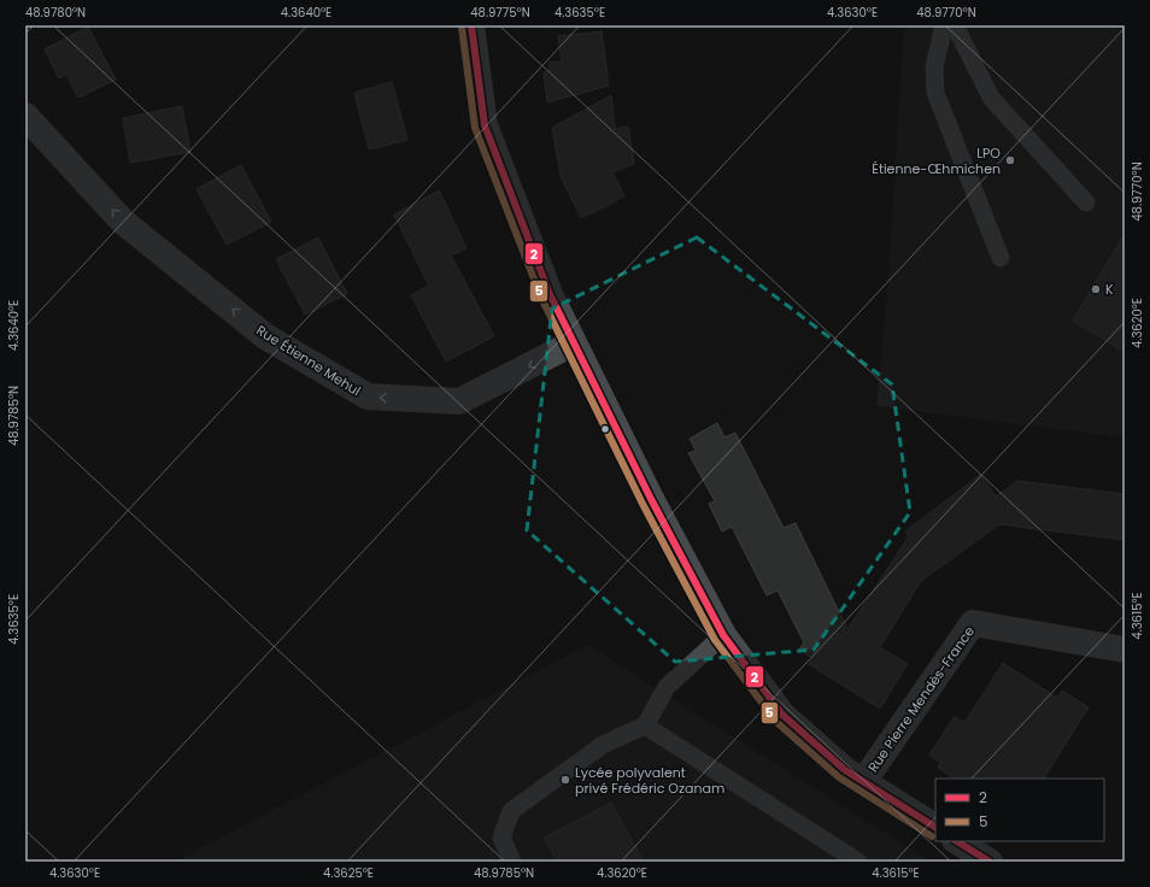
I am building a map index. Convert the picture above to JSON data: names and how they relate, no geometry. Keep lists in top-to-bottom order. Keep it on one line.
{"streets":{"street":["Rue Étienne Mehul","Rue Pierre Mendès-France"]},"one_way":["Rue Étienne Mehul"],"places":["LPO Étienne-Œhmichen","K","Lycée polyvalent privé Frédéric Ozanam"],"lines":["transit line 2","transit line 5"],"legend":["2","5"],"coordinates":["48.9780°N","4.3640°E","48.9775°N","4.3635°E","4.3630°E","48.9770°N","4.3620°E","48.9785°N","4.3615°E","4.3625°E"]}
